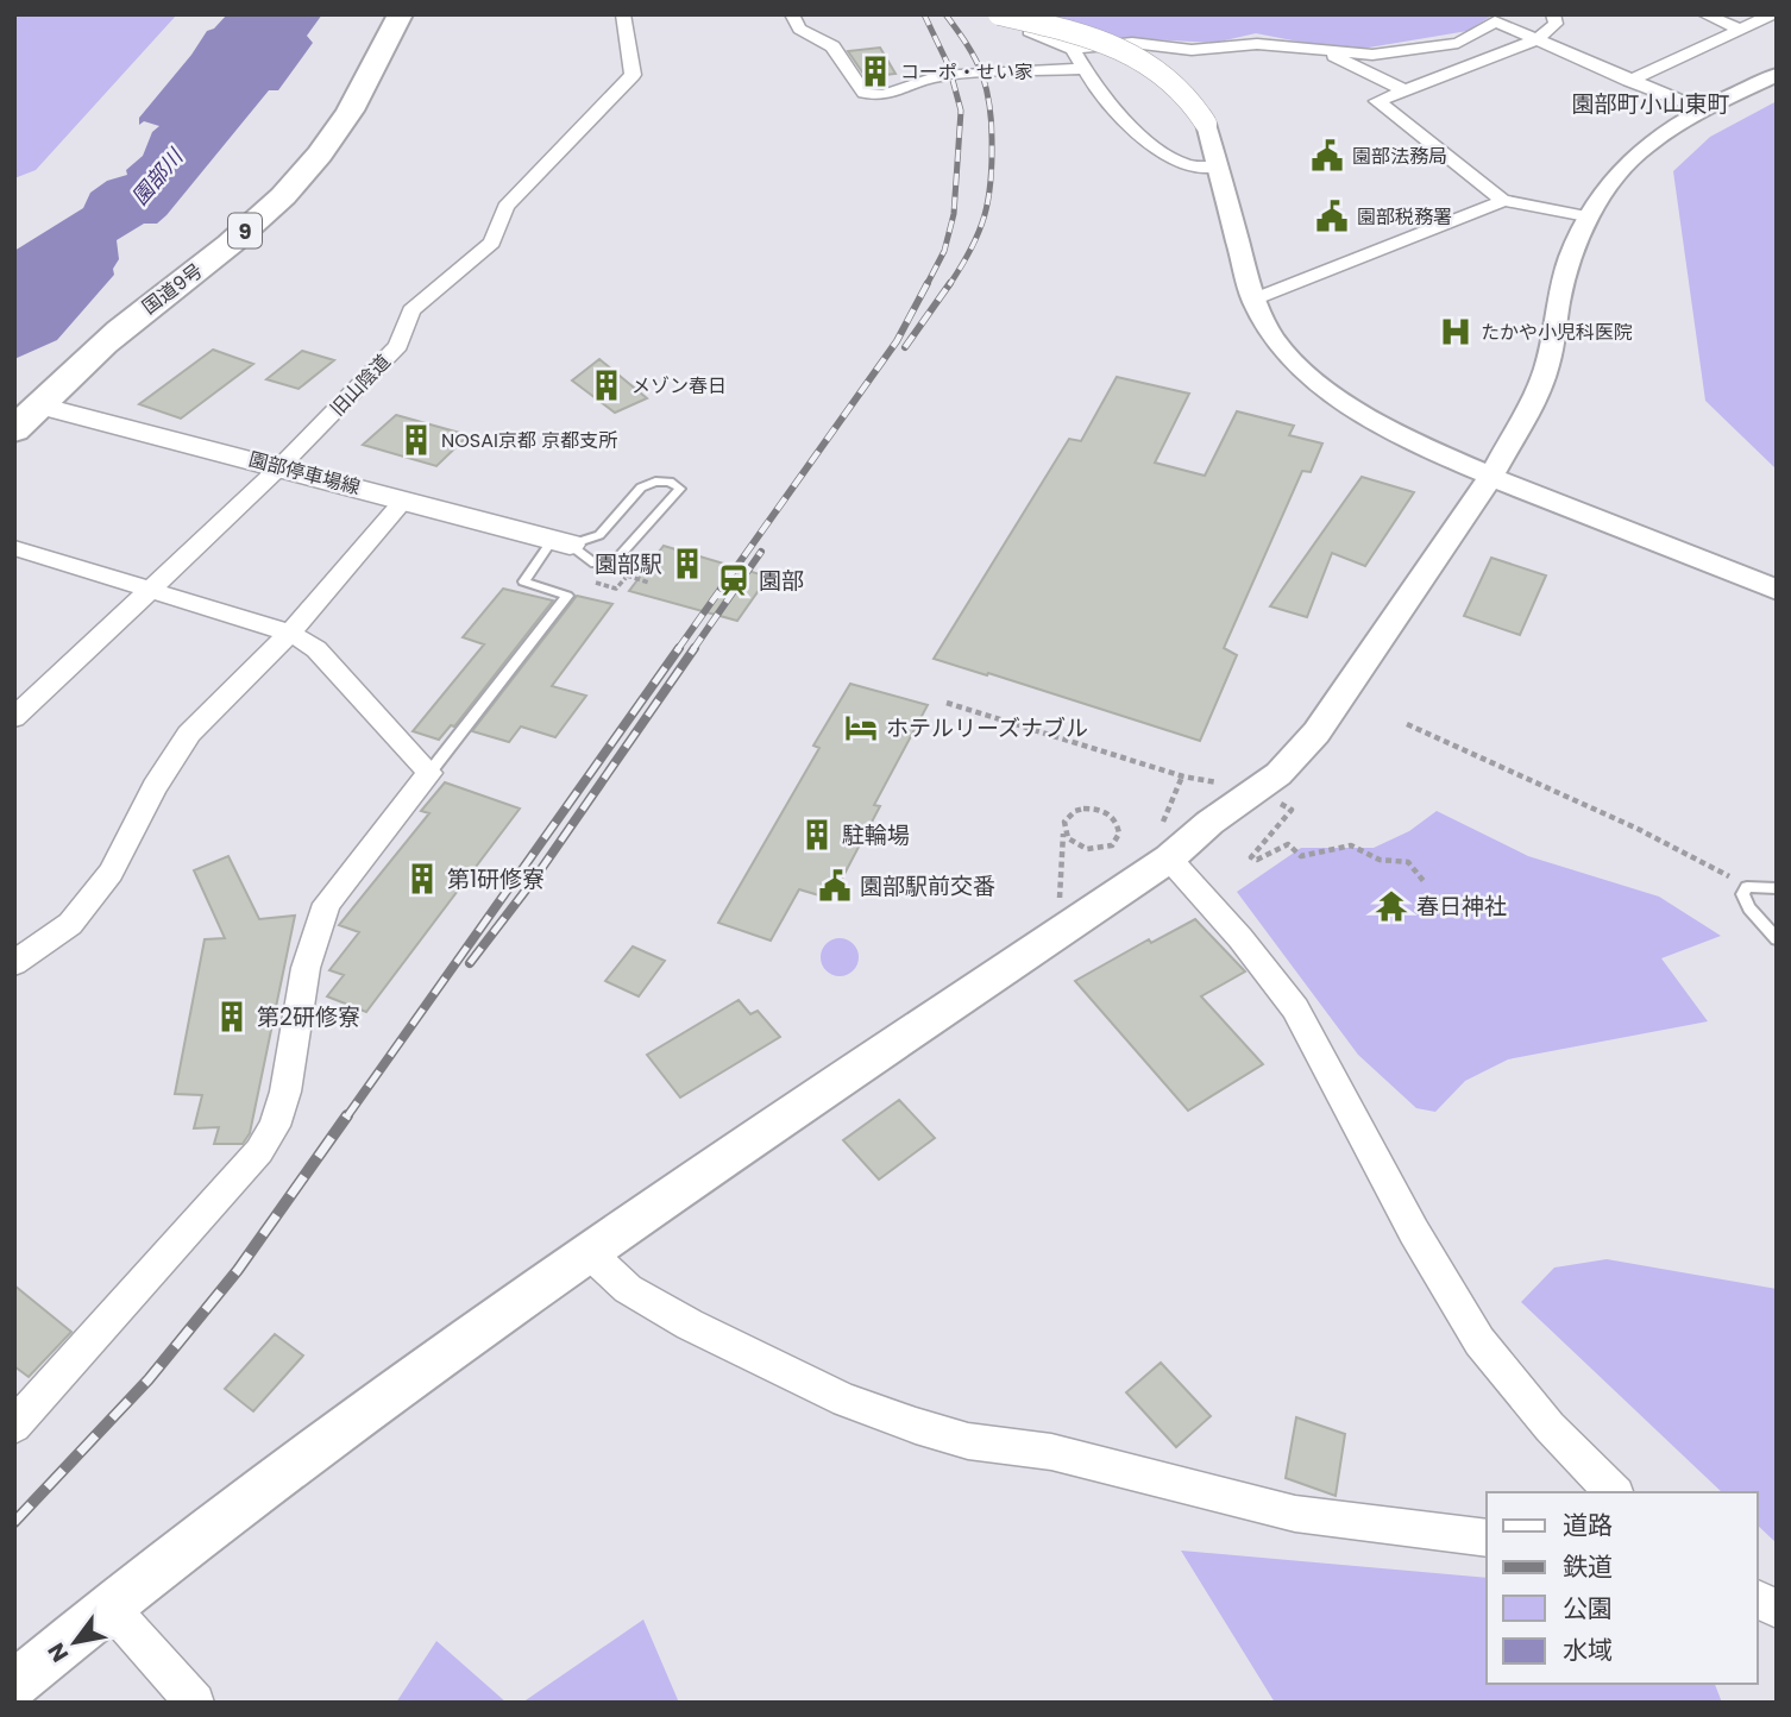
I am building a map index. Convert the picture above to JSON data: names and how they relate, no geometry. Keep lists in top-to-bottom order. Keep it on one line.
{"streets":{"highway":["9","国道9号"],"main road":["園部停車場線"],"street":["旧山陰道"]},"crossings":[["国道9号","園部停車場線"],["旧山陰道","園部停車場線"]],"districts":["園部町小山東町"],"water":["園部川"],"places":{"building":["コーポ・せい家","メゾン春日","NOSAI京都 京都支所","園部駅","駐輪場","第1研修寮","第2研修寮"],"public building":["園部法務局","園部税務署","園部駅前交番"],"hospital":["たかや小児科医院"],"station":["園部"],"hotel":["ホテルリーズナブル"],"temple":["春日神社"]},"legend":["道路","鉄道","公園","水域"],"north":"bottom left"}
